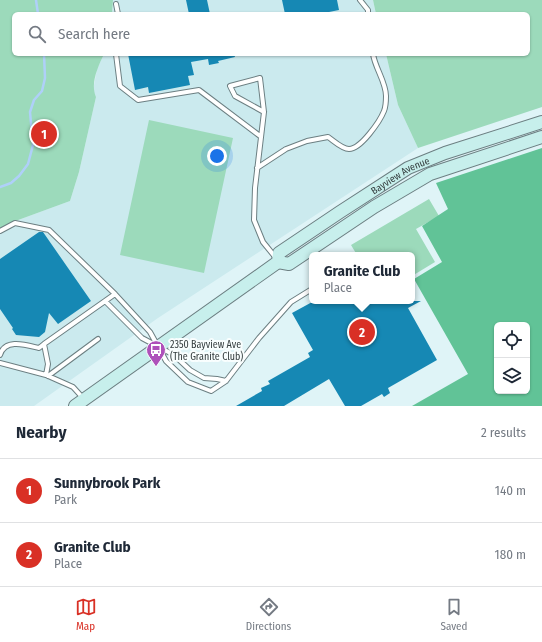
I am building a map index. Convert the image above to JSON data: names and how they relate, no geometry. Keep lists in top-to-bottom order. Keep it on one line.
{"streets":{"main road":["Bayview Avenue"]},"places":{"bus stop":["2350 Bayview Ave (The Granite Club)"]},"page":{"search":"Search here","pins":["1","2"],"popup":["Granite Club","Place"],"heading":["Nearby","2 results"],"list":[{"mark":"1","name":"Sunnybrook Park","note":"Park","value":"140 m"},{"mark":"2","name":"Granite Club","note":"Place","value":"180 m"}],"nav":["Map","Directions","Saved"]}}
